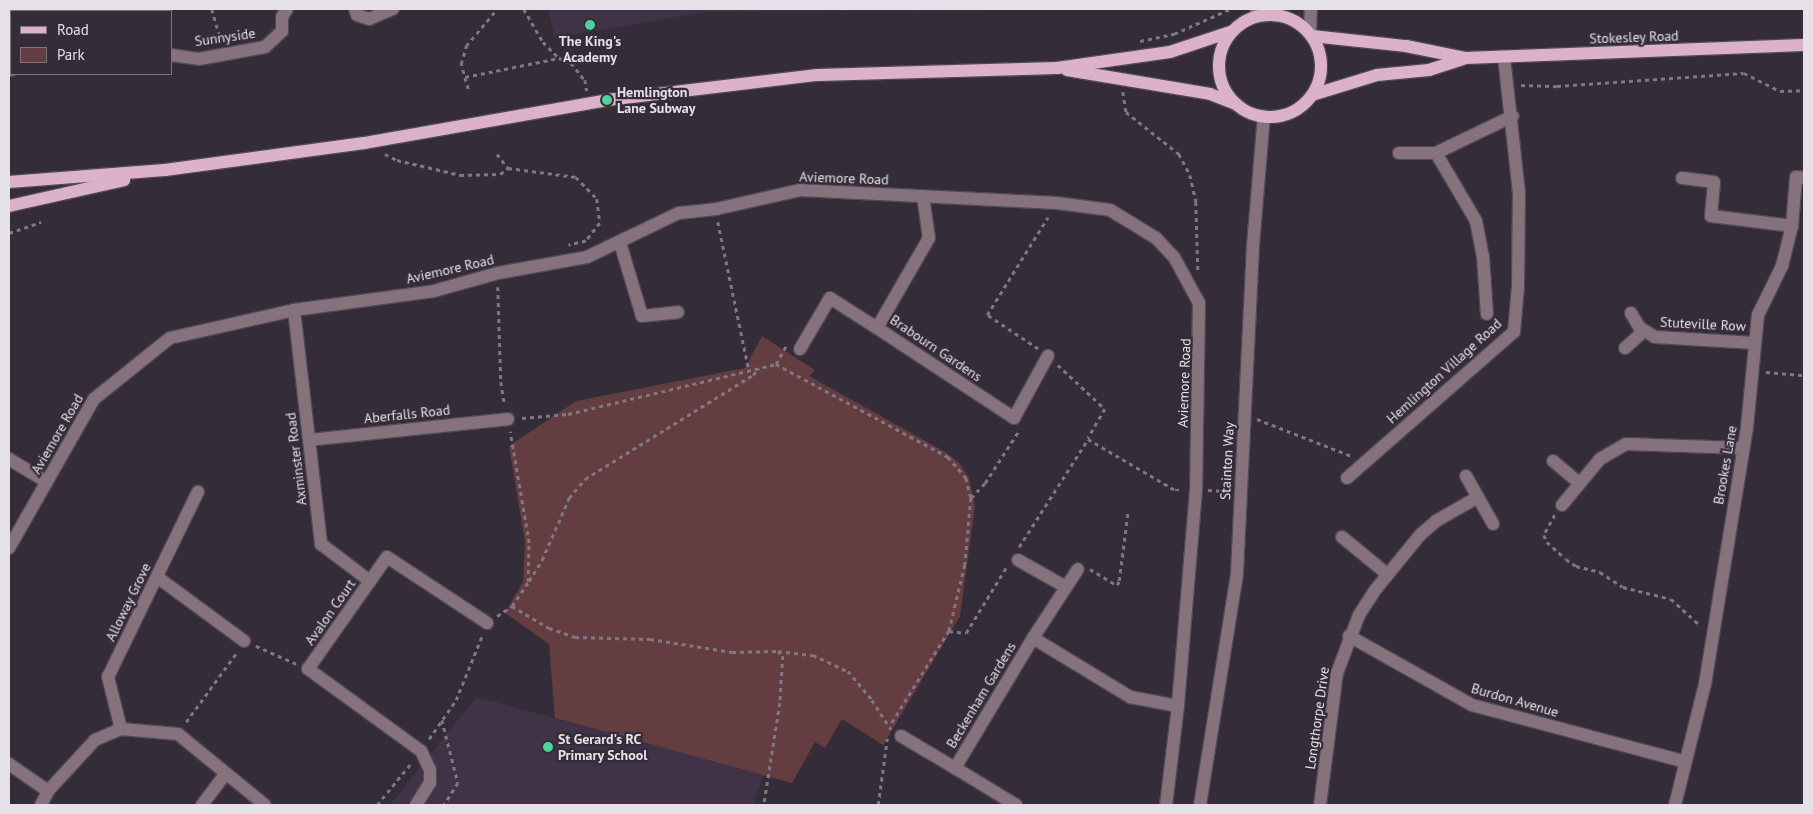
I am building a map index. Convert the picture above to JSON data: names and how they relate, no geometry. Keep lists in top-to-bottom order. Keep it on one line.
{"streets":{"main road":["Stokesley Road"],"street":["Sunnyside","Aviemore Road","Stuteville Row","Brabourn Gardens","Hemlington Village Road","Aberfalls Road","Axminster Road","Stainton Way","Brookes Lane","Alloway Grove","Avalon Court","Beckenham Gardens","Burdon Avenue","Longthorpe Drive"]},"crossings":[["Stokesley Road","Hemlington Village Road"],["Aviemore Road","Brabourn Gardens"],["Aviemore Road","Axminster Road"],["Aviemore Road","Beckenham Gardens"],["Stuteville Row","Brookes Lane"],["Aberfalls Road","Axminster Road"],["Axminster Road","Avalon Court"],["Brookes Lane","Burdon Avenue"],["Burdon Avenue","Longthorpe Drive"]],"places":["The King's Academy","Hemlington Lane Subway","St Gerard's RC Primary School"],"legend":["Road","Park"]}
